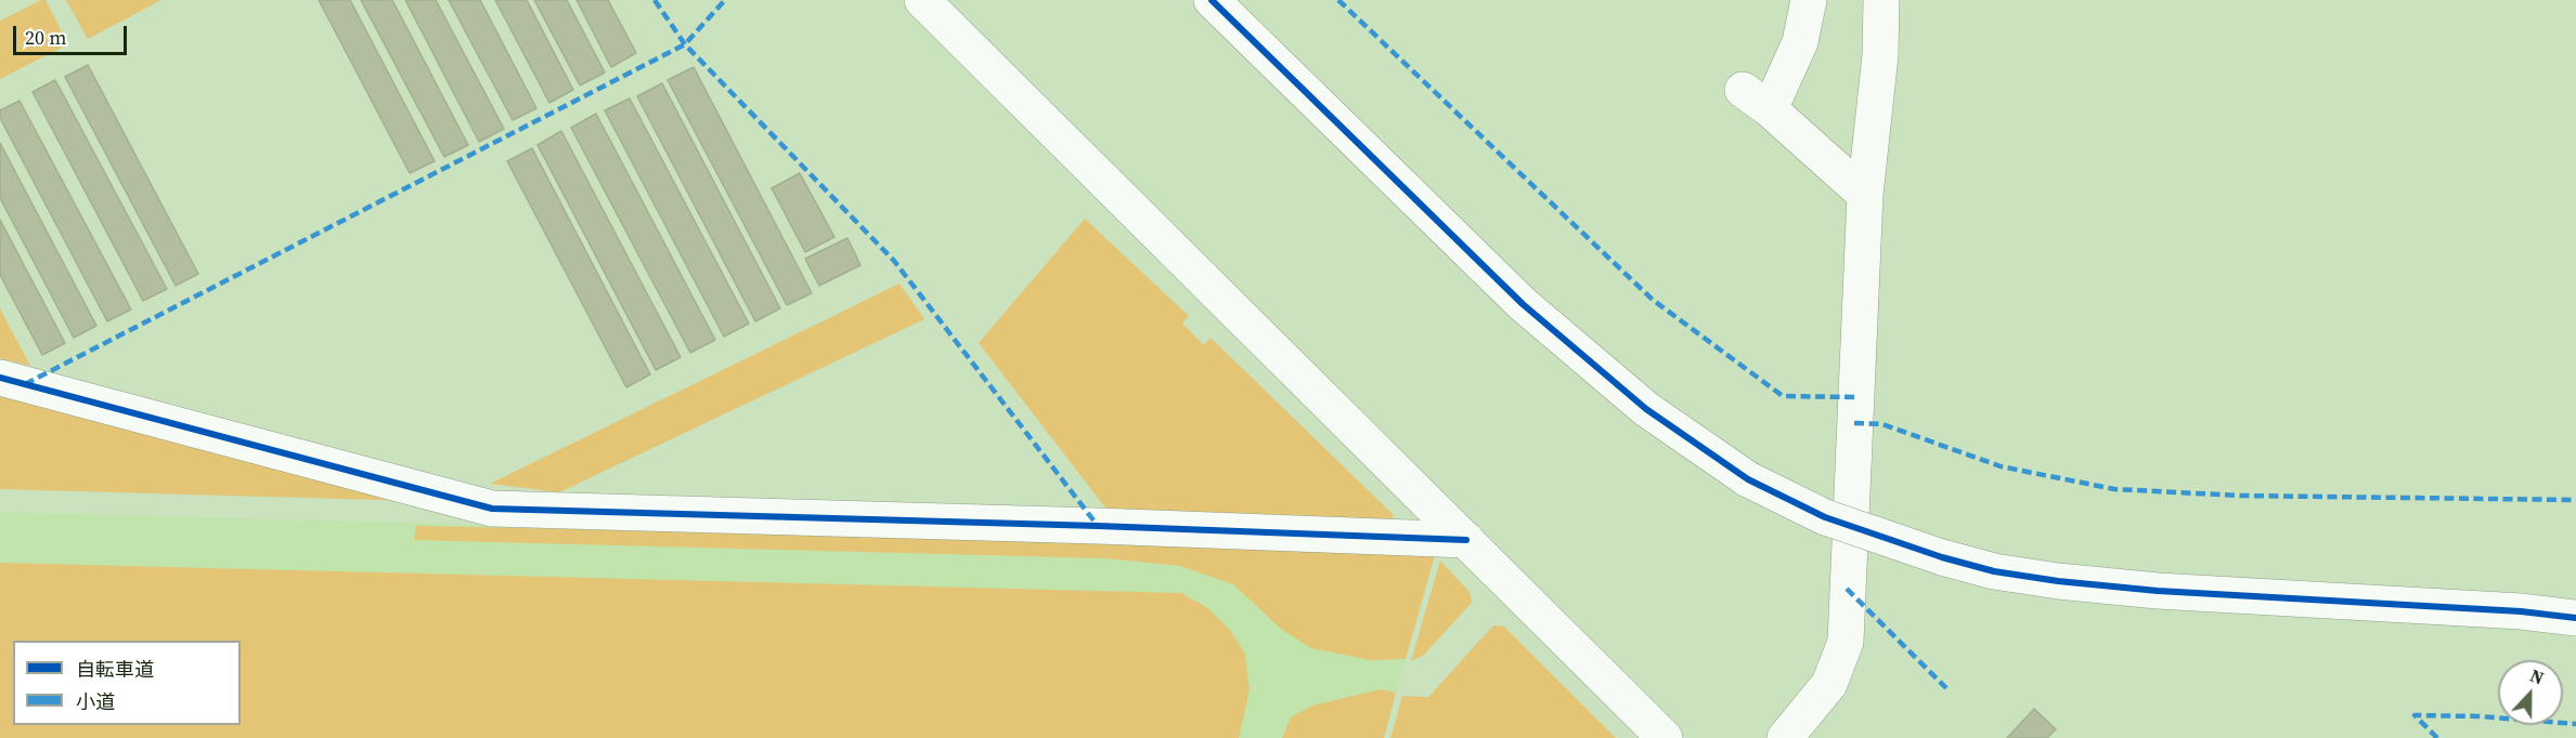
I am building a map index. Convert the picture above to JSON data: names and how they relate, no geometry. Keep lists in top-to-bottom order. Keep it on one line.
{"legend":["自転車道","小道"],"scale_bar":"20 m","north":"top"}
